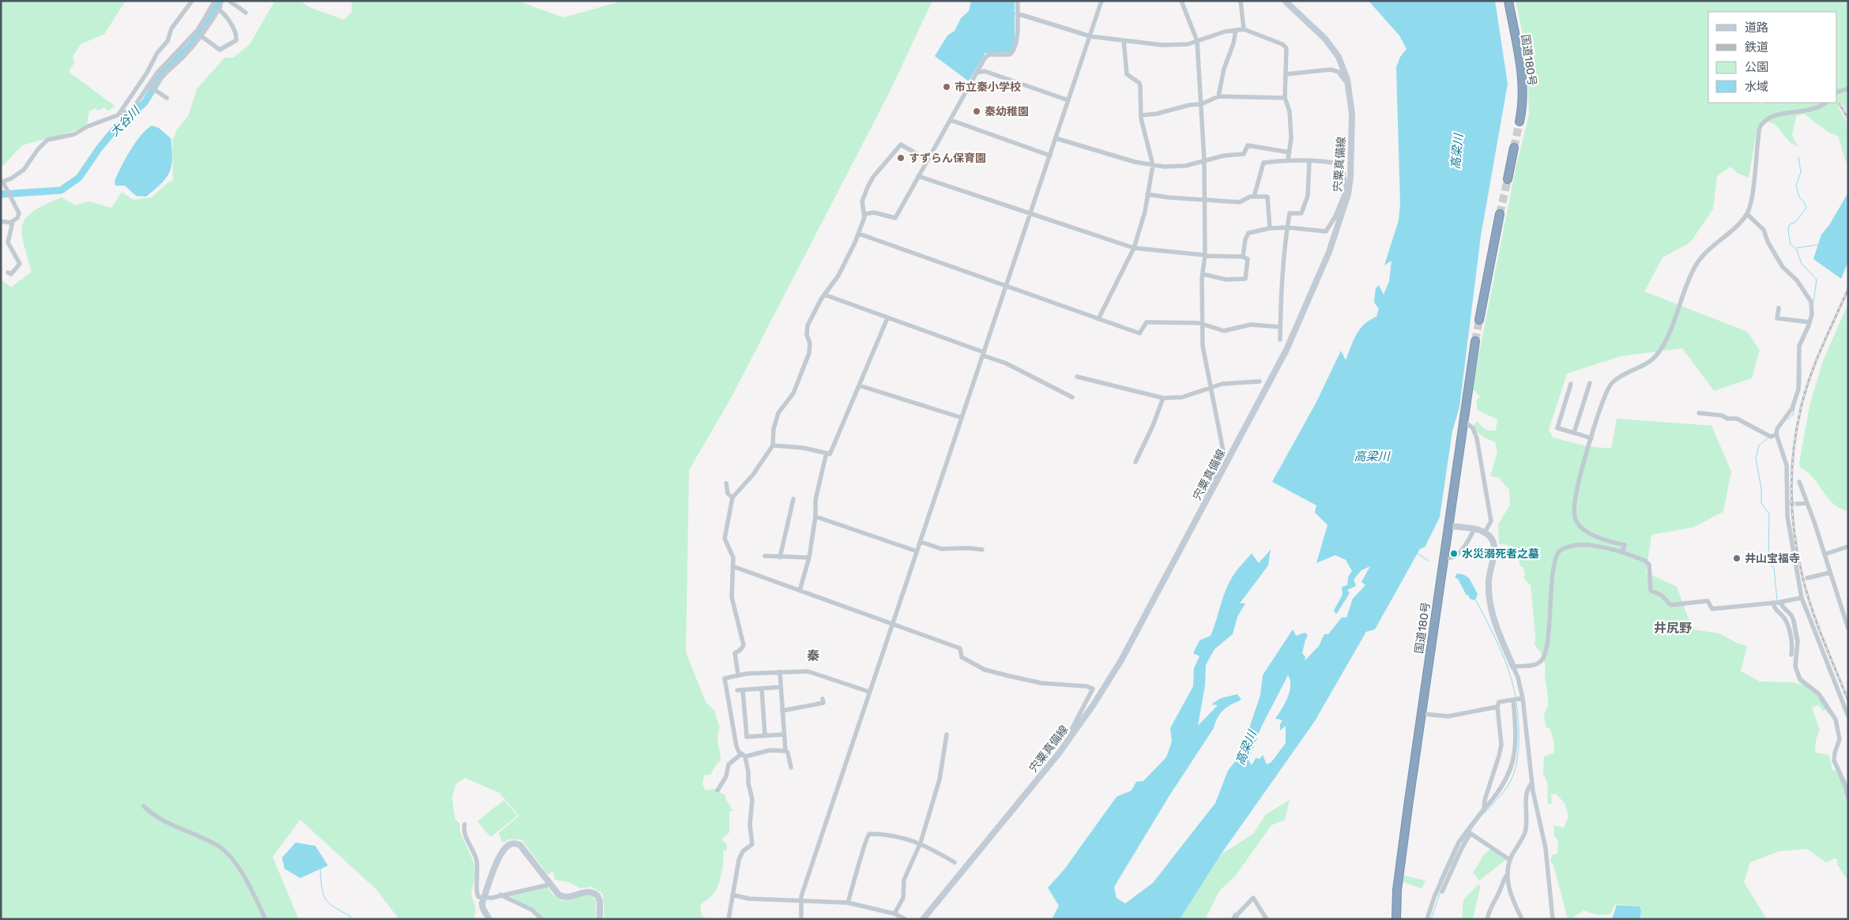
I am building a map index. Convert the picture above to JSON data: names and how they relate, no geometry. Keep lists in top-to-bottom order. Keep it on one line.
{"streets":{"highway":["国道180号"],"main road":["宍粟真備線"]},"districts":["井尻野","秦"],"water":["大谷川","高梁川"],"places":["市立秦小学校","秦幼稚園","すずらん保育園","水災溺死者之墓","井山宝福寺"],"legend":["道路","鉄道","公園","水域"]}
